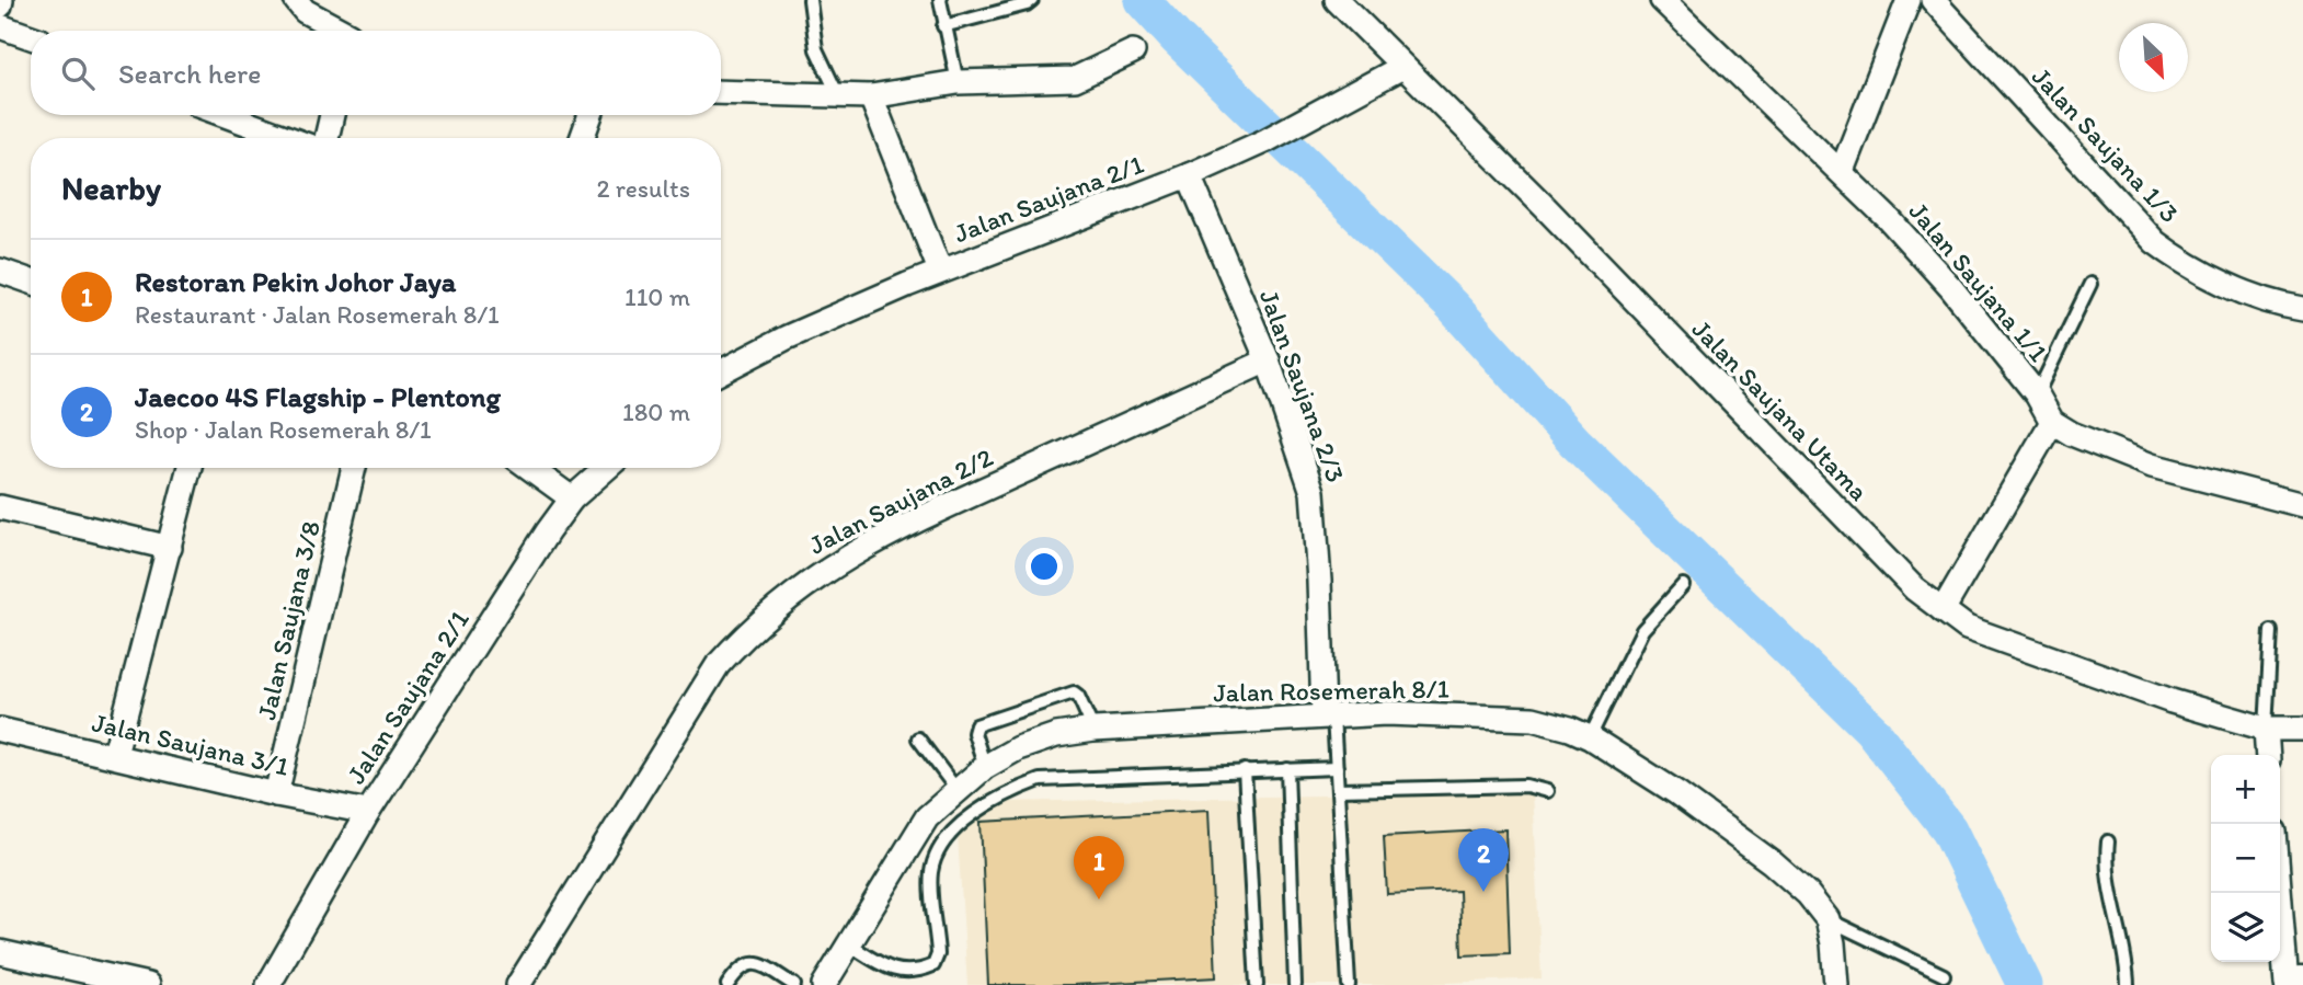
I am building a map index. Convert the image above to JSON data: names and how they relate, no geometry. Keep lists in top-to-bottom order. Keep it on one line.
{"streets":{"street":["Jalan Saujana 1/3","Jalan Saujana 2/1","Jalan Saujana 1/1","Jalan Saujana 2/3","Jalan Saujana Utama","Jalan Saujana 2/2","Jalan Saujana 3/8","Jalan Rosemerah 8/1","Jalan Saujana 3/1"]},"crossings":[["Jalan Saujana 2/1","Jalan Saujana 2/3"],["Jalan Saujana 2/1","Jalan Saujana Utama"],["Jalan Saujana 2/1","Jalan Saujana 3/1"],["Jalan Saujana 2/3","Jalan Saujana 2/2"],["Jalan Saujana 2/3","Jalan Rosemerah 8/1"],["Jalan Saujana 3/8","Jalan Saujana 3/1"]],"north":"bottom right","page":{"search":"Search here","heading":["Nearby","2 results"],"list":[{"mark":"1","name":"Restoran Pekin Johor Jaya","note":"Restaurant · Jalan Rosemerah 8/1","value":"110 m"},{"mark":"2","name":"Jaecoo 4S Flagship - Plentong","note":"Shop · Jalan Rosemerah 8/1","value":"180 m"}],"map_buttons":["+","−"],"pins":["2","1"]}}
